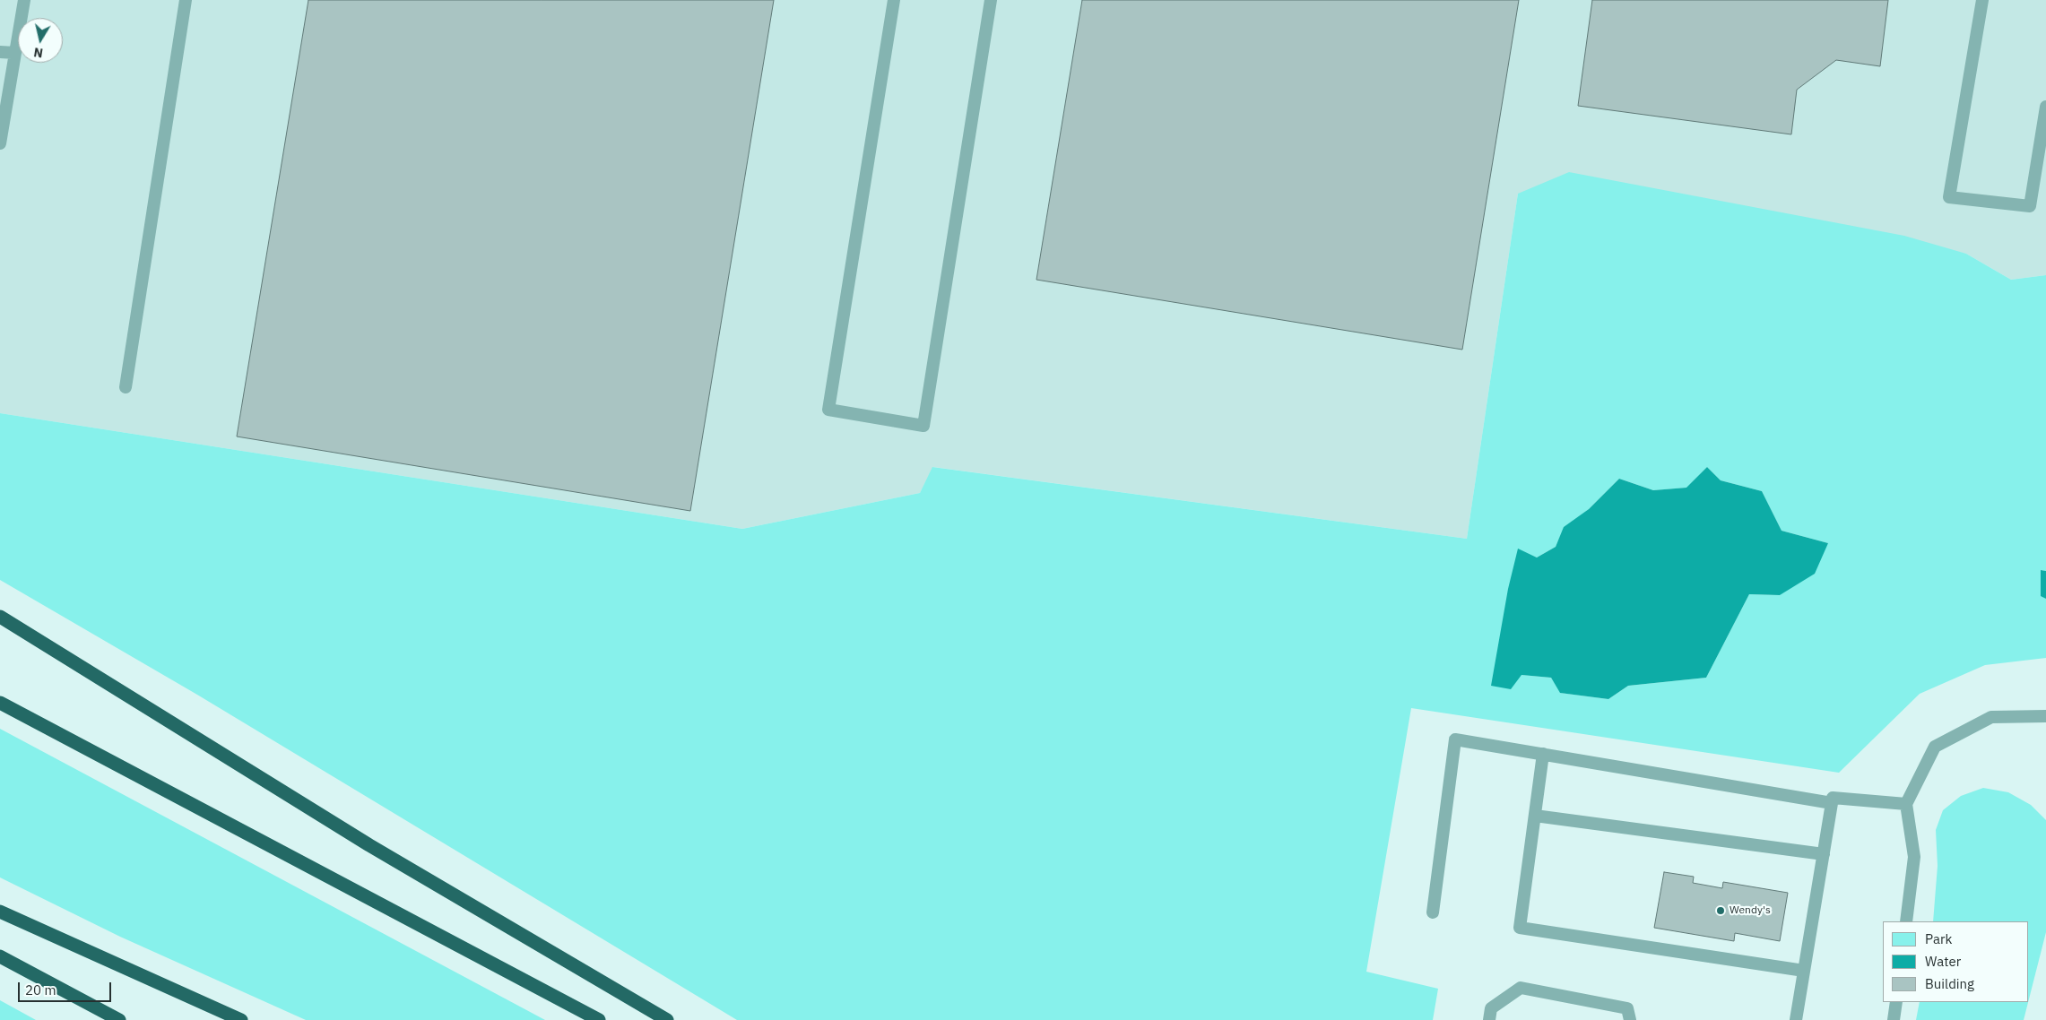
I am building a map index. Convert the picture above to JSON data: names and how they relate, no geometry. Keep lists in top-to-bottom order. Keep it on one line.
{"places":["Wendy's"],"legend":["Park","Water","Building"],"scale_bar":"20 m","north":"bottom"}
